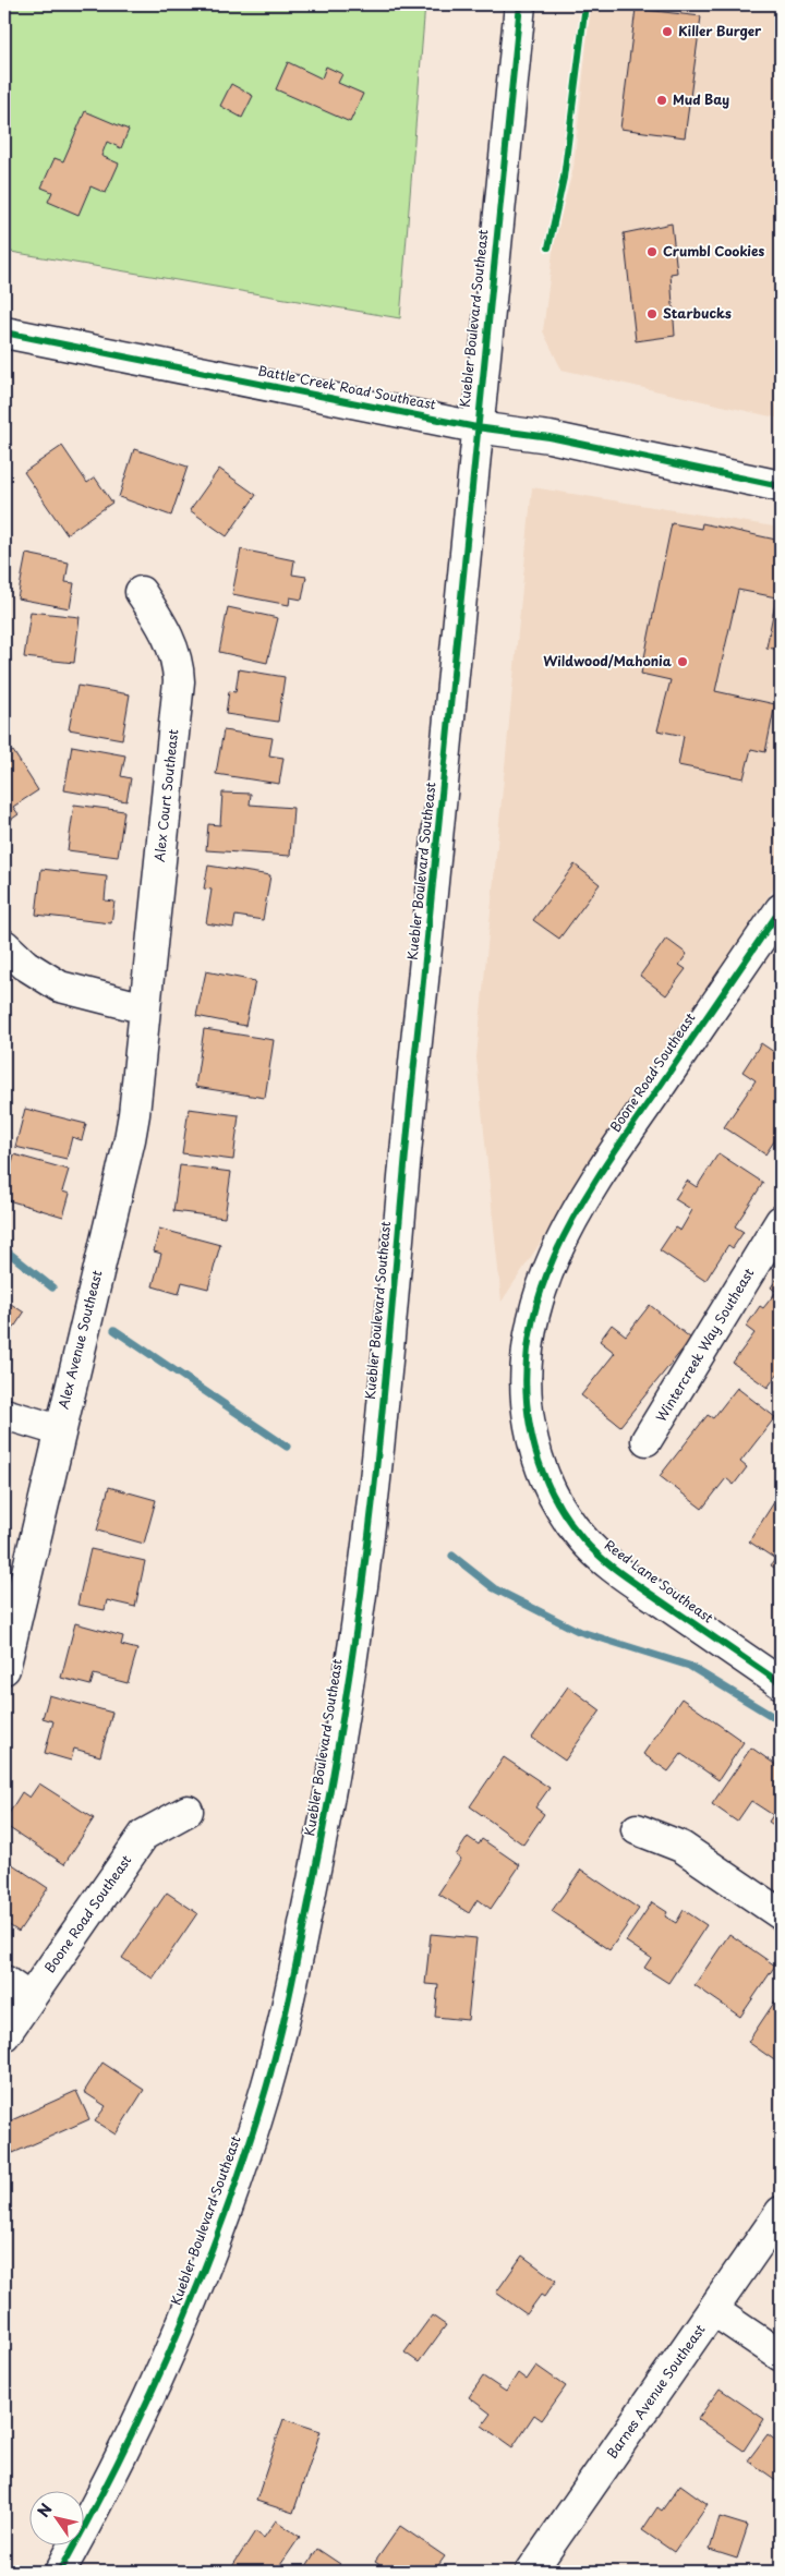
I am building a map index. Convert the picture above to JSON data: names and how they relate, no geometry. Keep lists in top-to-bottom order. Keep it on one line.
{"streets":{"street":["Kuebler Boulevard Southeast","Battle Creek Road Southeast","Alex Court Southeast","Boone Road Southeast","Alex Avenue Southeast","Wintercreek Way Southeast","Reed Lane Southeast","Barnes Avenue Southeast"]},"crossings":[["Kuebler Boulevard Southeast","Battle Creek Road Southeast"],["Alex Court Southeast","Alex Avenue Southeast"],["Boone Road Southeast","Reed Lane Southeast"]],"places":["Killer Burger","Mud Bay","Crumbl Cookies","Starbucks","Wildwood/Mahonia"],"north":"top left"}
